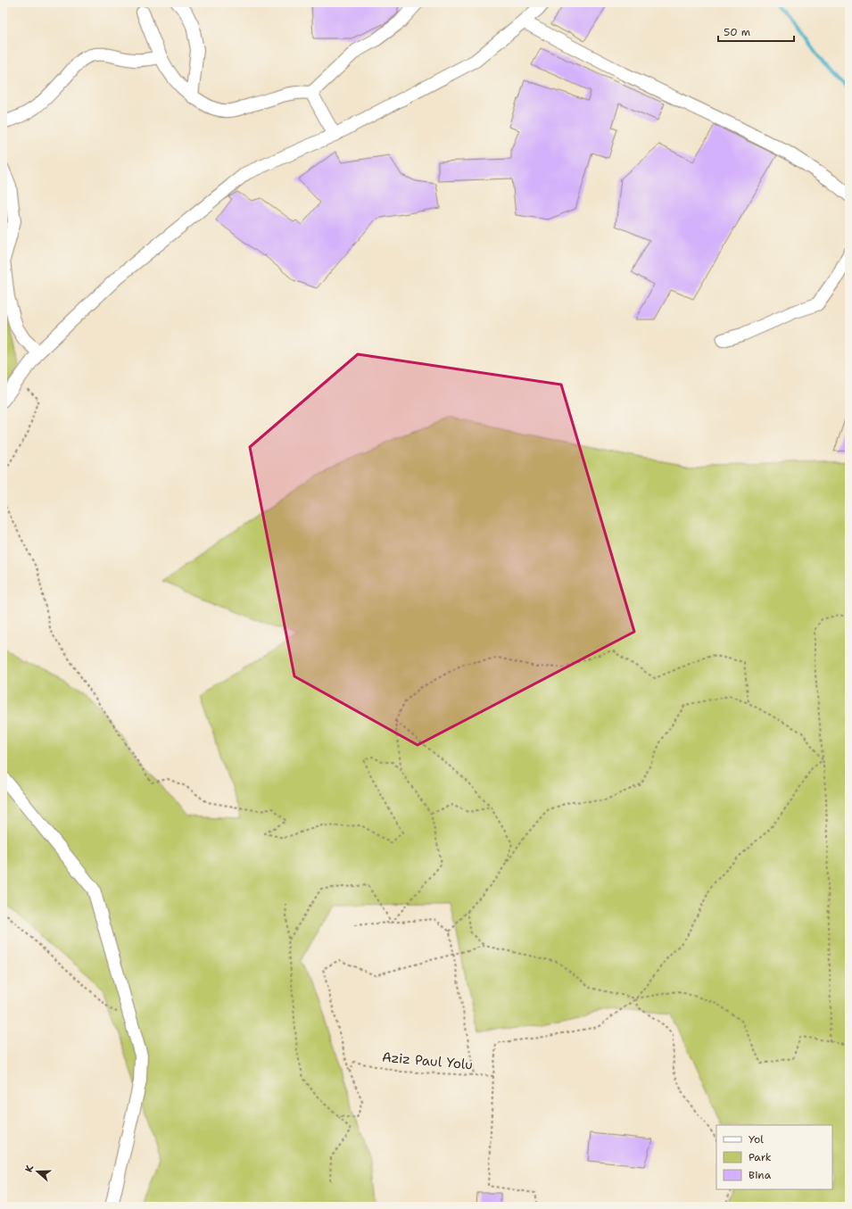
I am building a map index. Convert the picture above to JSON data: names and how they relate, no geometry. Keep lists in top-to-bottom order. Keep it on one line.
{"streets":{"path":["Aziz Paul Yolu"]},"legend":["Yol","Park","Bina"],"scale_bar":"50 m","north":"left"}
